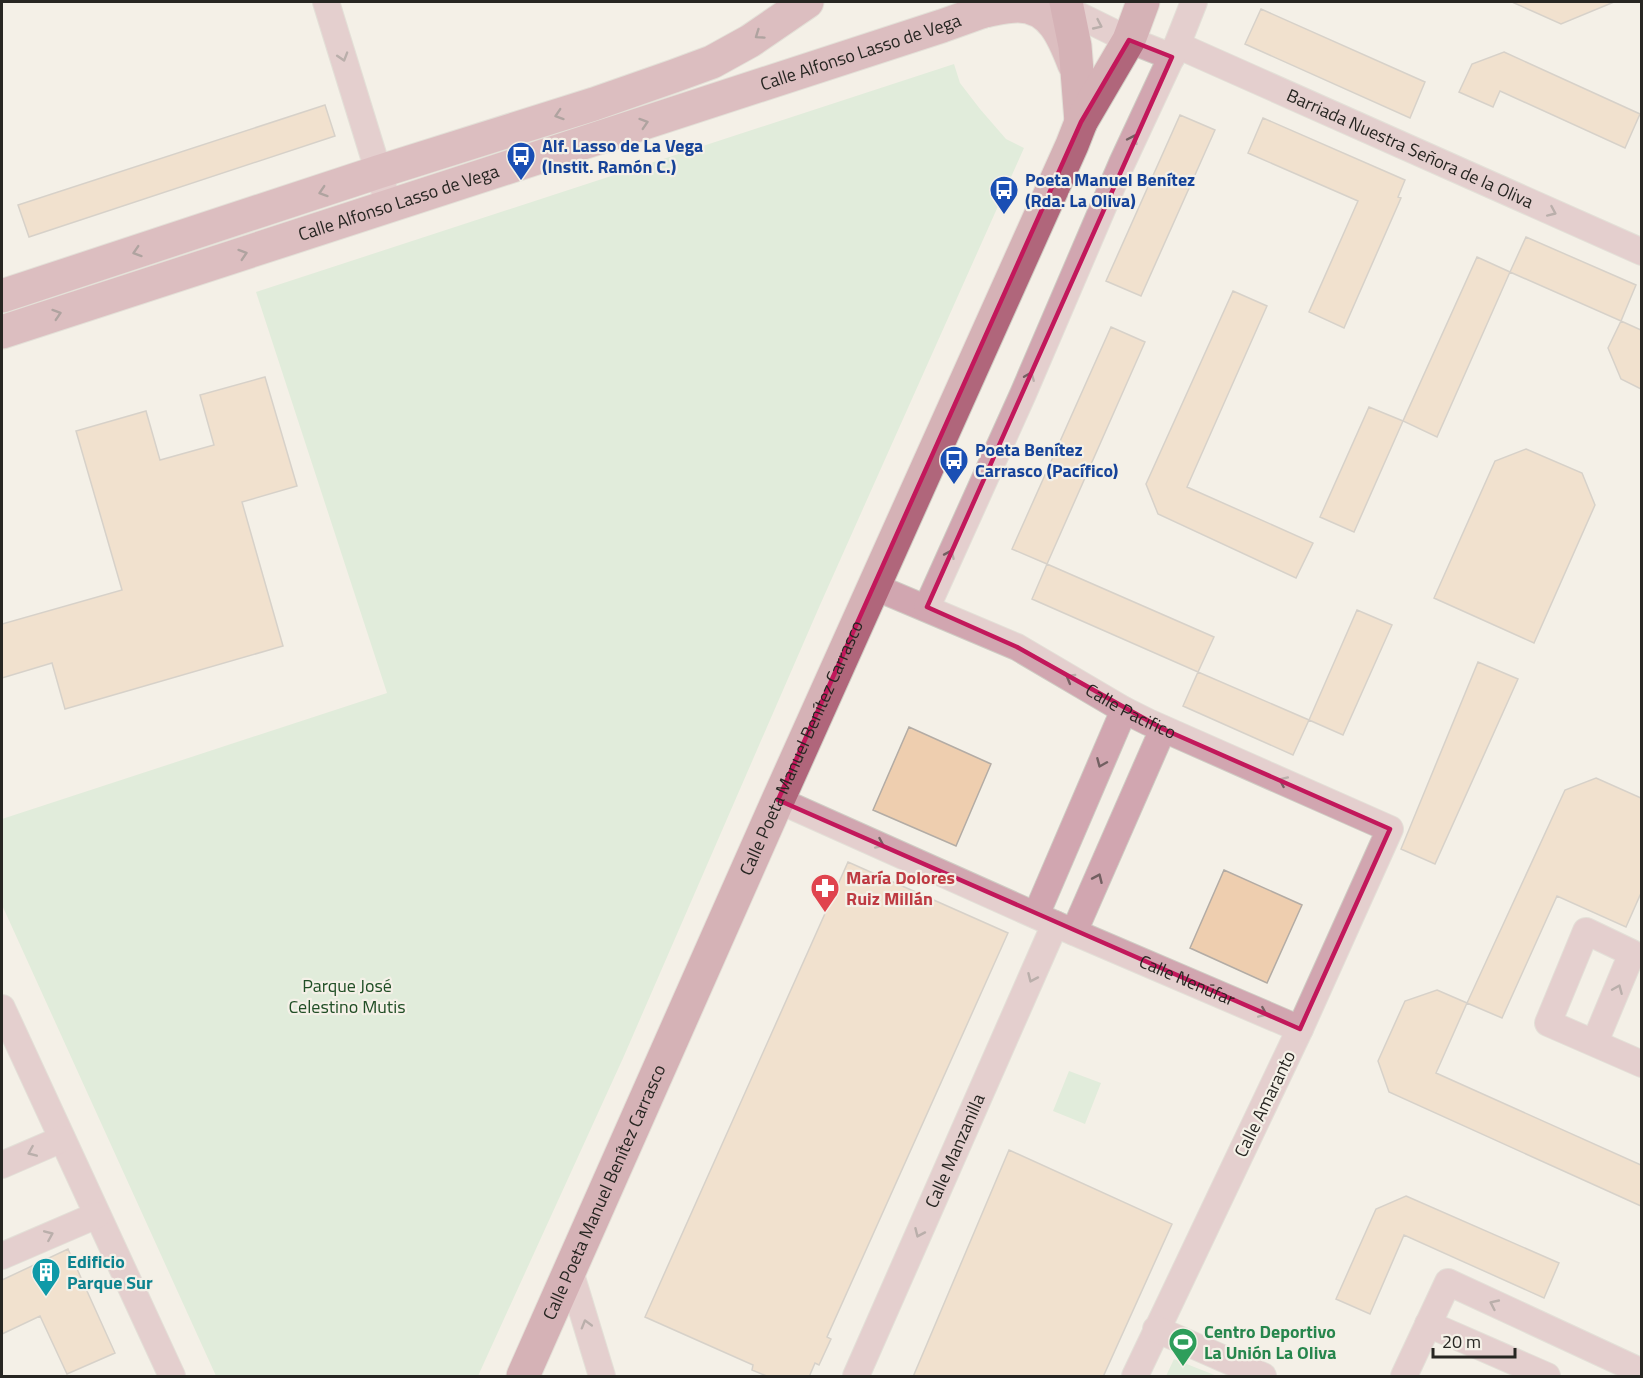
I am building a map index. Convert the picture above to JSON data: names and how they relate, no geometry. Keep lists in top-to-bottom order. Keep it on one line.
{"streets":{"main road":["Calle Alfonso Lasso de Vega","Calle Poeta Manuel Benítez Carrasco"],"street":["Barriada Nuestra Señora de la Oliva","Calle Pacifico","Calle Nenúfar","Calle Amaranto","Calle Manzanilla"]},"crossings":[["Calle Alfonso Lasso de Vega","Calle Poeta Manuel Benítez Carrasco"],["Barriada Nuestra Señora de la Oliva","Calle Poeta Manuel Benítez Carrasco"],["Calle Pacifico","Calle Poeta Manuel Benítez Carrasco"],["Calle Pacifico","Calle Amaranto"],["Calle Pacifico","Calle Manzanilla"],["Calle Poeta Manuel Benítez Carrasco","Calle Nenúfar"],["Calle Nenúfar","Calle Amaranto"],["Calle Nenúfar","Calle Manzanilla"]],"one_way":["Barriada Nuestra Señora de la Oliva","Calle Pacifico","Calle Nenúfar"],"parks":["Parque José Celestino Mutis"],"places":{"bus stop":["Alf. Lasso de La Vega (Instit. Ramón C.)","Poeta Manuel Benítez (Rda. La Oliva)","Poeta Benítez Carrasco (Pacífico)"],"pharmacy":["María Dolores Ruiz Millán"],"building":["Edificio Parque Sur"],"sports":["Centro Deportivo La Unión La Oliva"]},"scale_bar":"20 m"}
